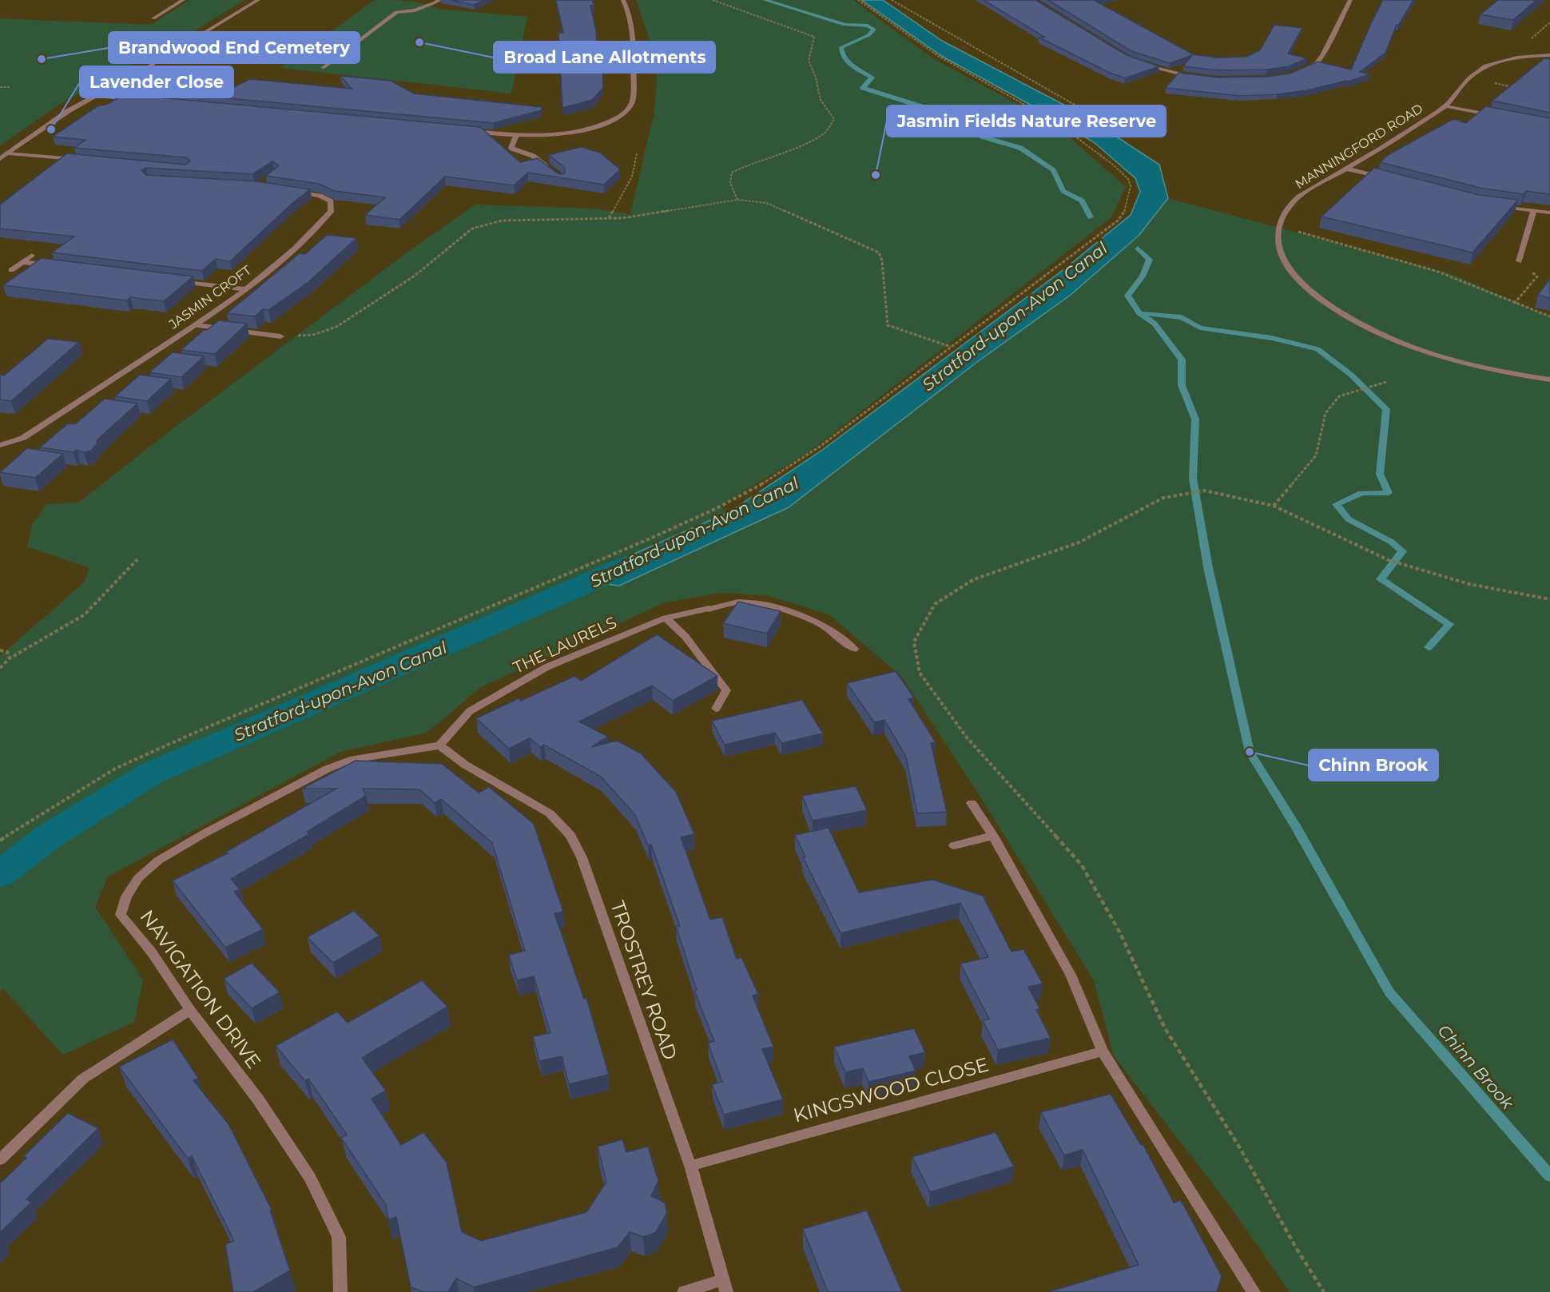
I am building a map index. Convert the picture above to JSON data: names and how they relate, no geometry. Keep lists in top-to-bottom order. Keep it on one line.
{"streets":{"street":["MANNINGFORD ROAD","JASMIN CROFT","THE LAURELS","TROSTREY ROAD","NAVIGATION DRIVE","KINGSWOOD CLOSE"]},"crossings":[["THE LAURELS","TROSTREY ROAD"],["THE LAURELS","NAVIGATION DRIVE"],["TROSTREY ROAD","NAVIGATION DRIVE"],["TROSTREY ROAD","KINGSWOOD CLOSE"]],"water":["Stratford-upon-Avon Canal","Chinn Brook"],"places":["Broad Lane Allotments","Brandwood End Cemetery","Lavender Close","Jasmin Fields Nature Reserve","Chinn Brook"]}
